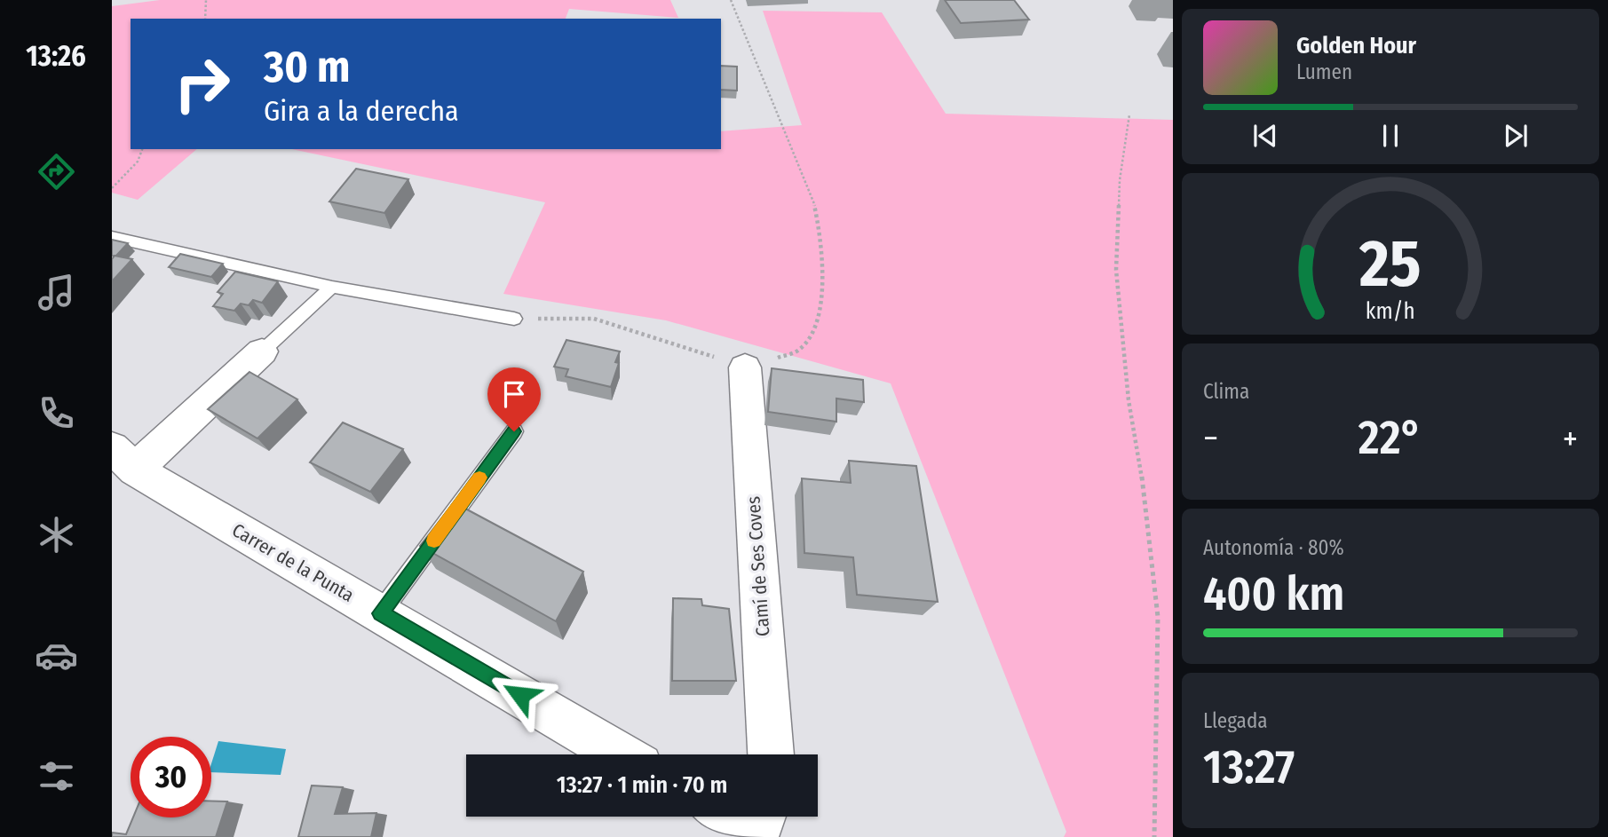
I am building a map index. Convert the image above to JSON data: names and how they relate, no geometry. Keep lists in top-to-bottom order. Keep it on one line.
{"streets":{"street":["Carrer de la Punta","Camí de Ses Coves"]},"page":{"tabs":"13:26","turn":["30 m","Gira a la derecha"],"song":["Golden Hour","Lumen"],"tile":["Clima",["Autonomía · 80%","400 km"],["Llegada","13:27"]],"heat":["−","22°","+"],"limit":"30","trip":"13:27 · 1 min · 70 m","gauge":["25","km/h"]}}
